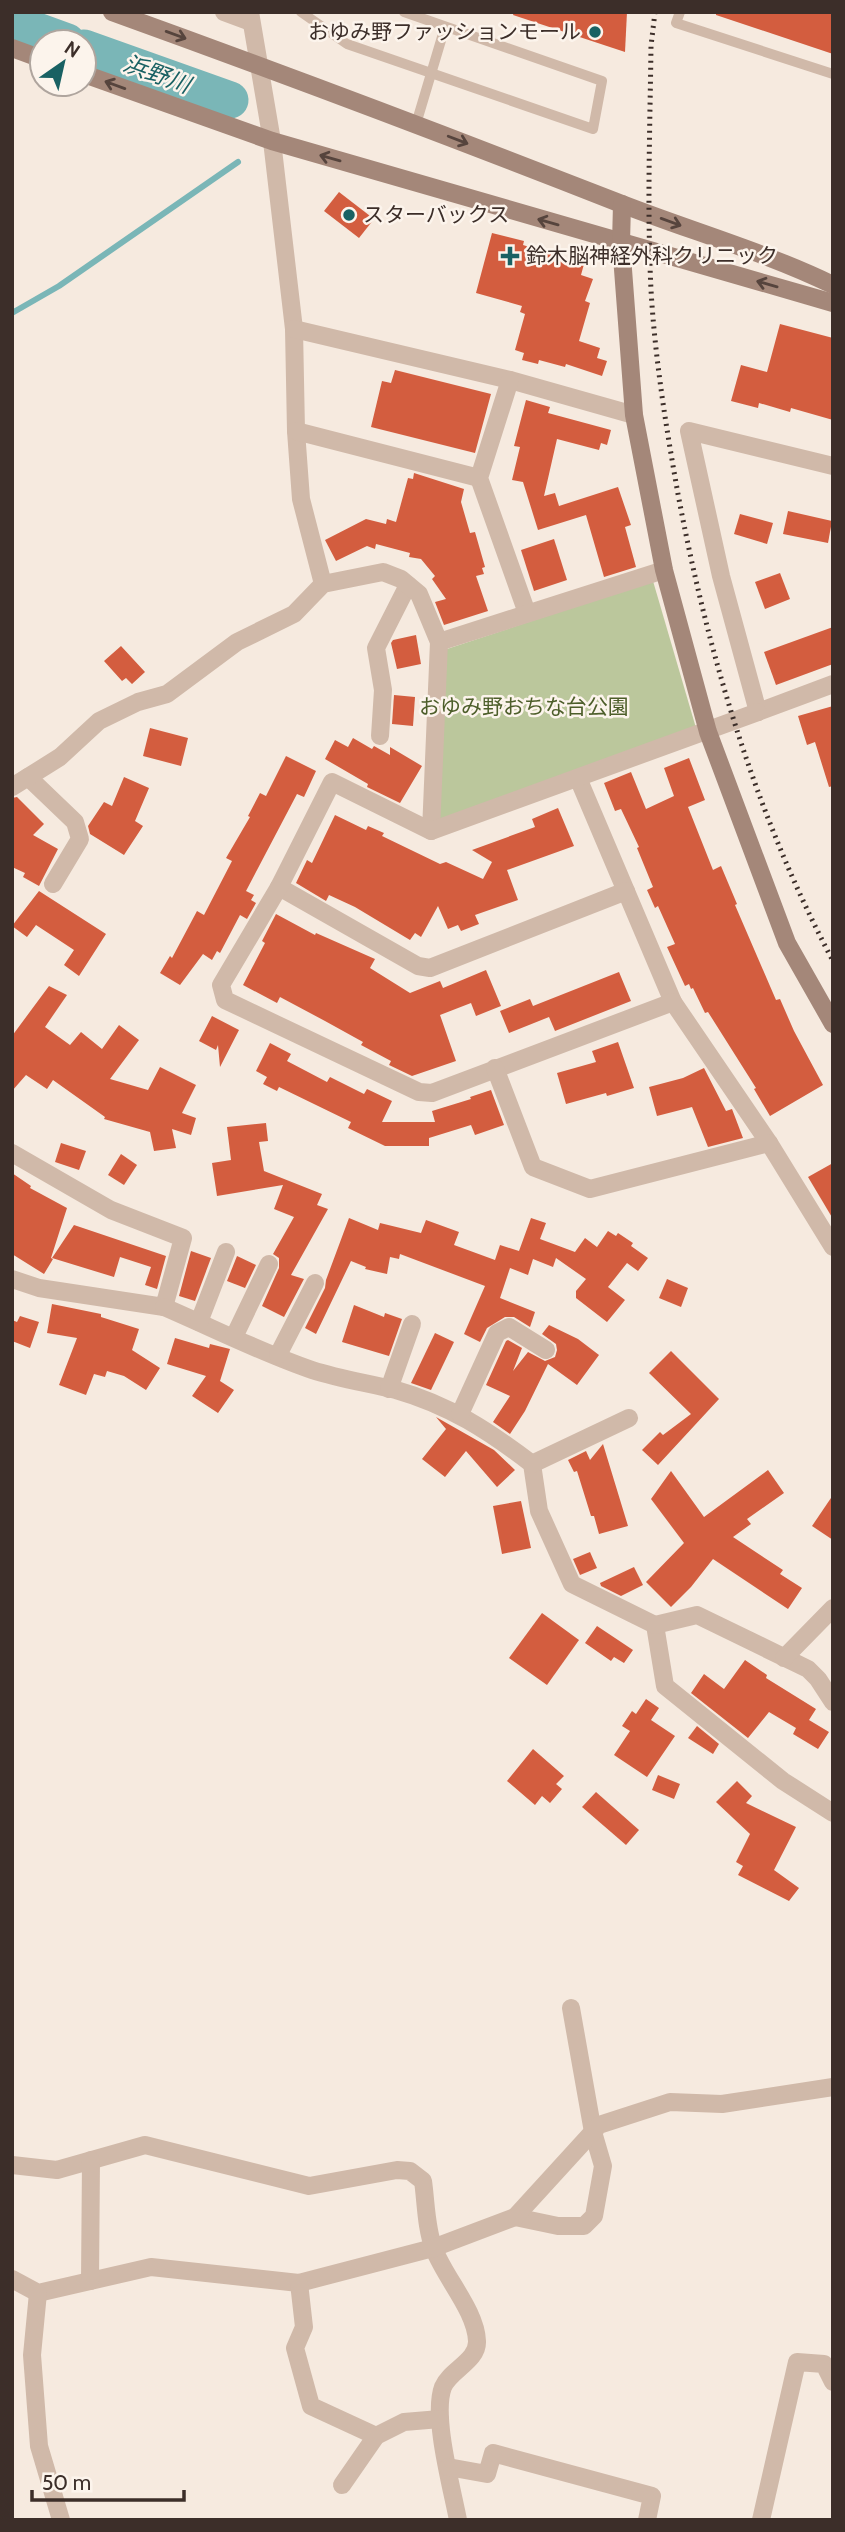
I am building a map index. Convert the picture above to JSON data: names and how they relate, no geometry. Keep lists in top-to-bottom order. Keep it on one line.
{"water":["浜野川"],"parks":["おゆみ野おちな台公園"],"places":{"other":["おゆみ野ファッションモール","スターバックス"],"health":["鈴木脳神経外科クリニック"]},"scale_bar":"50 m","north":"top right"}
